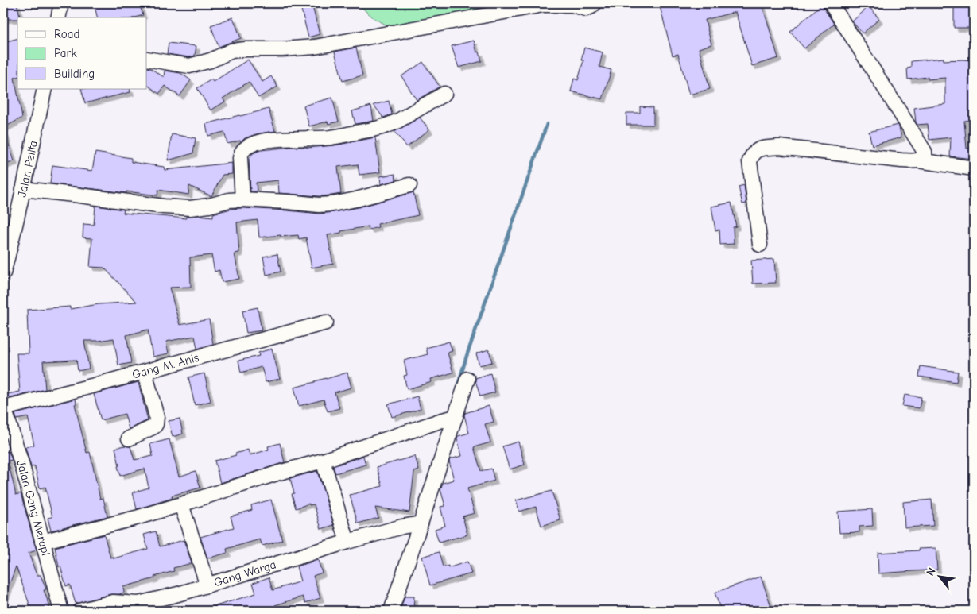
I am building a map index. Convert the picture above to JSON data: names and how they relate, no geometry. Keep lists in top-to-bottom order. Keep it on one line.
{"streets":{"street":["Jalan Pelita","Gang M. Anis","Jalan Gang Merapi","Gang Warga"]},"crossings":[["Gang M. Anis","Jalan Gang Merapi"]],"legend":["Road","Park","Building"],"north":"top left"}
